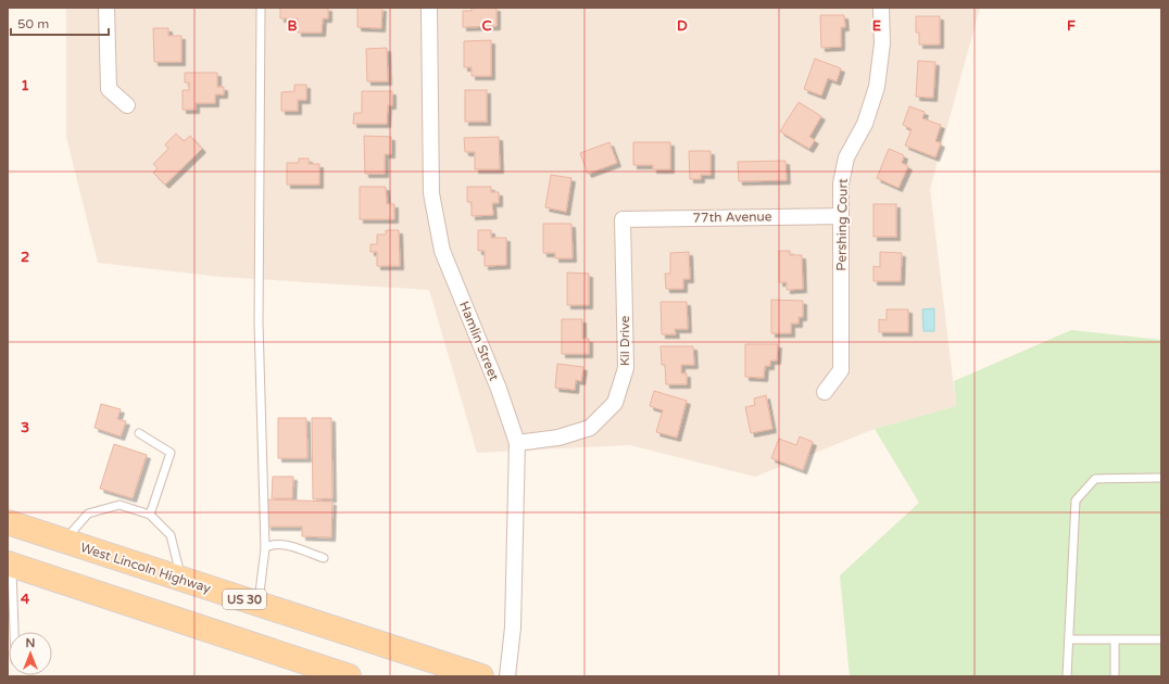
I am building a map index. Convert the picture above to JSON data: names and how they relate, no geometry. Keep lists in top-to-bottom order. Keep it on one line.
{"streets":{"main road":["West Lincoln Highway","US 30"],"street":["77th Avenue","Pershing Court","Hamlin Street","Kil Drive"]},"crossings":[["77th Avenue","Pershing Court"],["77th Avenue","Kil Drive"],["Hamlin Street","Kil Drive"]],"scale_bar":"50 m","north":"top","grid":{"columns":["B","C","D","E","F"],"rows":["1","2","3","4"]}}
